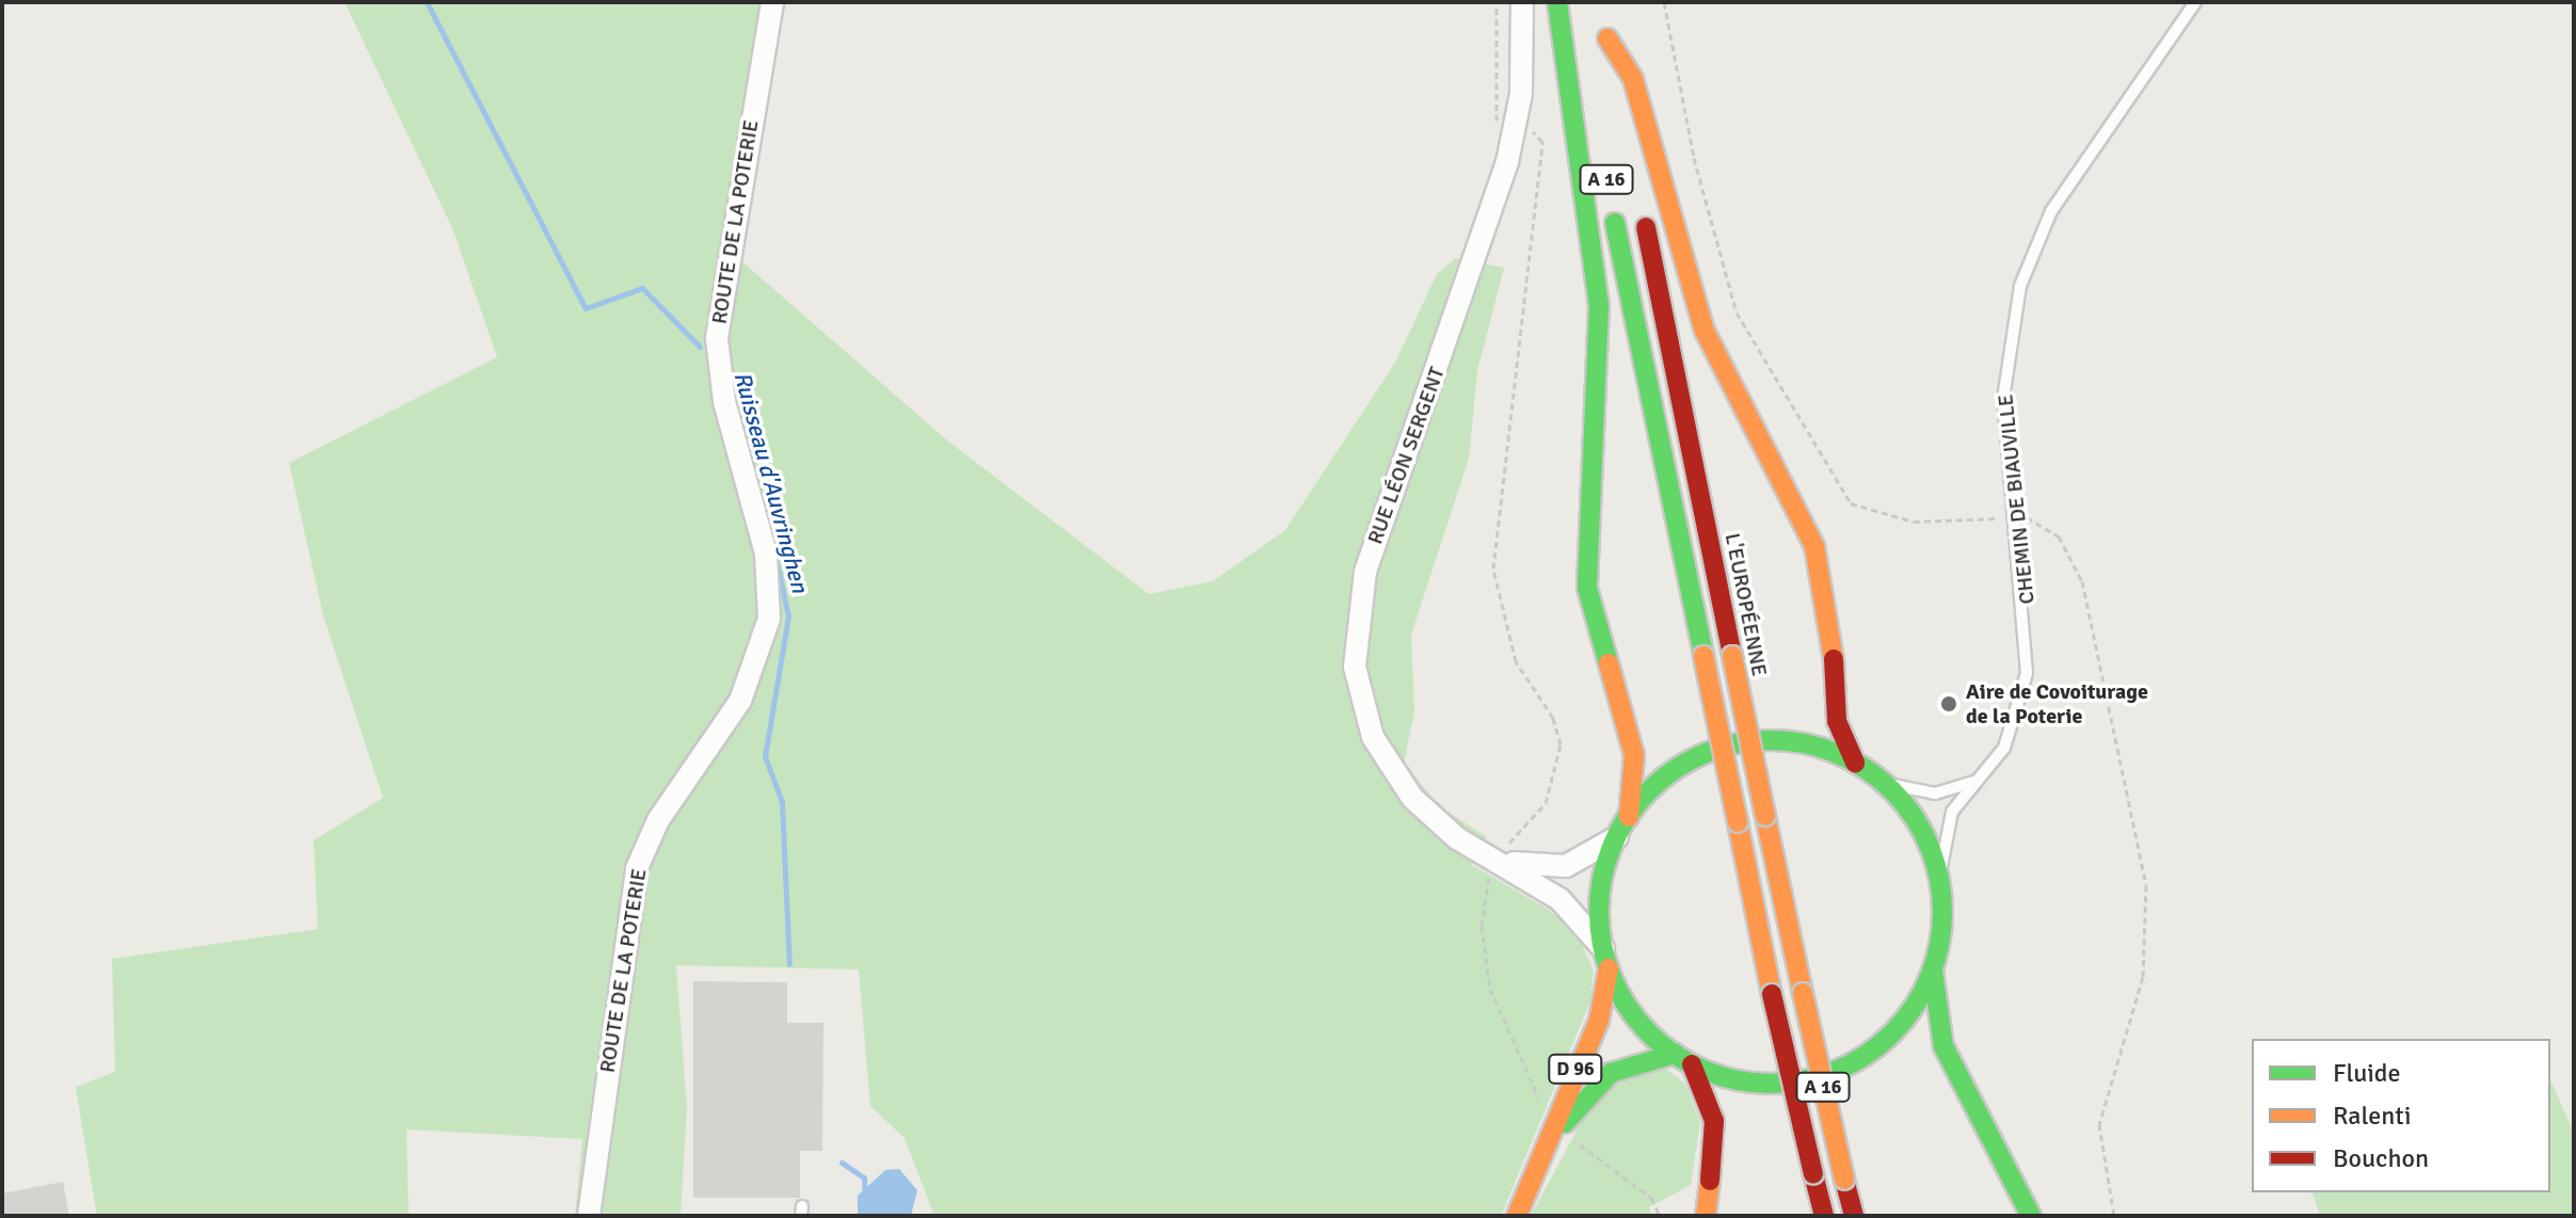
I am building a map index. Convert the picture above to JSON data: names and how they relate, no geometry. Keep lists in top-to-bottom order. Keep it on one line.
{"streets":{"main road":["A 16","L'EUROPÉENNE","D 96"],"street":["ROUTE DE LA POTERIE","RUE LÉON SERGENT"],"lane":["CHEMIN DE BIAUVILLE"]},"crossings":[["RUE LÉON SERGENT","D 96"]],"water":["Ruisseau d'Auvringhen"],"places":["Aire de Covoiturage de la Poterie"],"legend":["Fluide","Ralenti","Bouchon"]}
